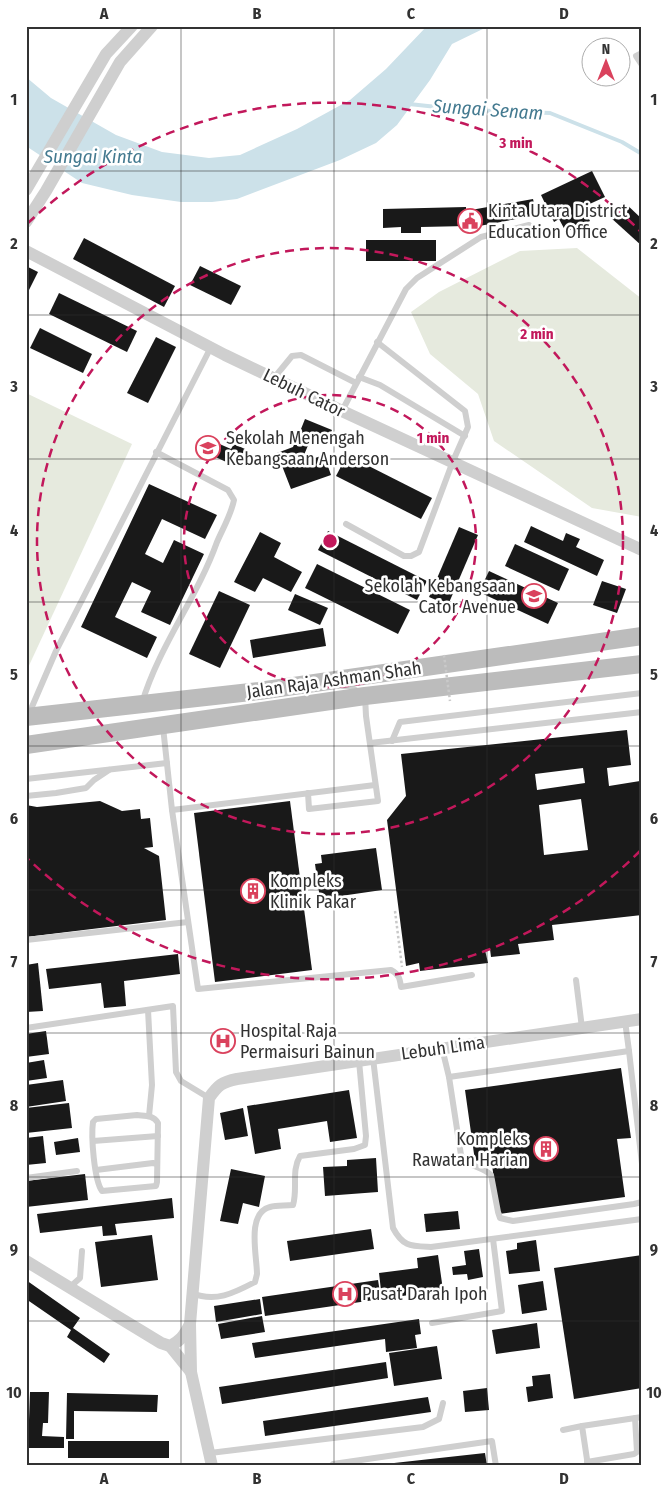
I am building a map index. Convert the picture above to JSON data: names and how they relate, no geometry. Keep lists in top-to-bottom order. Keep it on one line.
{"streets":{"main road":["Jalan Raja Ashman Shah"],"street":["Lebuh Cator","Lebuh Lima"]},"water":["Sungai Senam","Sungai Kinta"],"places":{"public building":["Kinta Utara District Education Office"],"school or university":["Sekolah Menengah Kebangsaan Anderson","Sekolah Kebangsaan Cator Avenue"],"building":["Kompleks Klinik Pakar","Kompleks Rawatan Harian"],"hospital":["Hospital Raja Permaisuri Bainun","Pusat Darah Ipoh"]},"north":"top","grid":{"columns":["A","B","C","D"],"rows":["1","2","3","4","5","6","7","8","9","10"]},"rings":["3 min","2 min","1 min"]}
